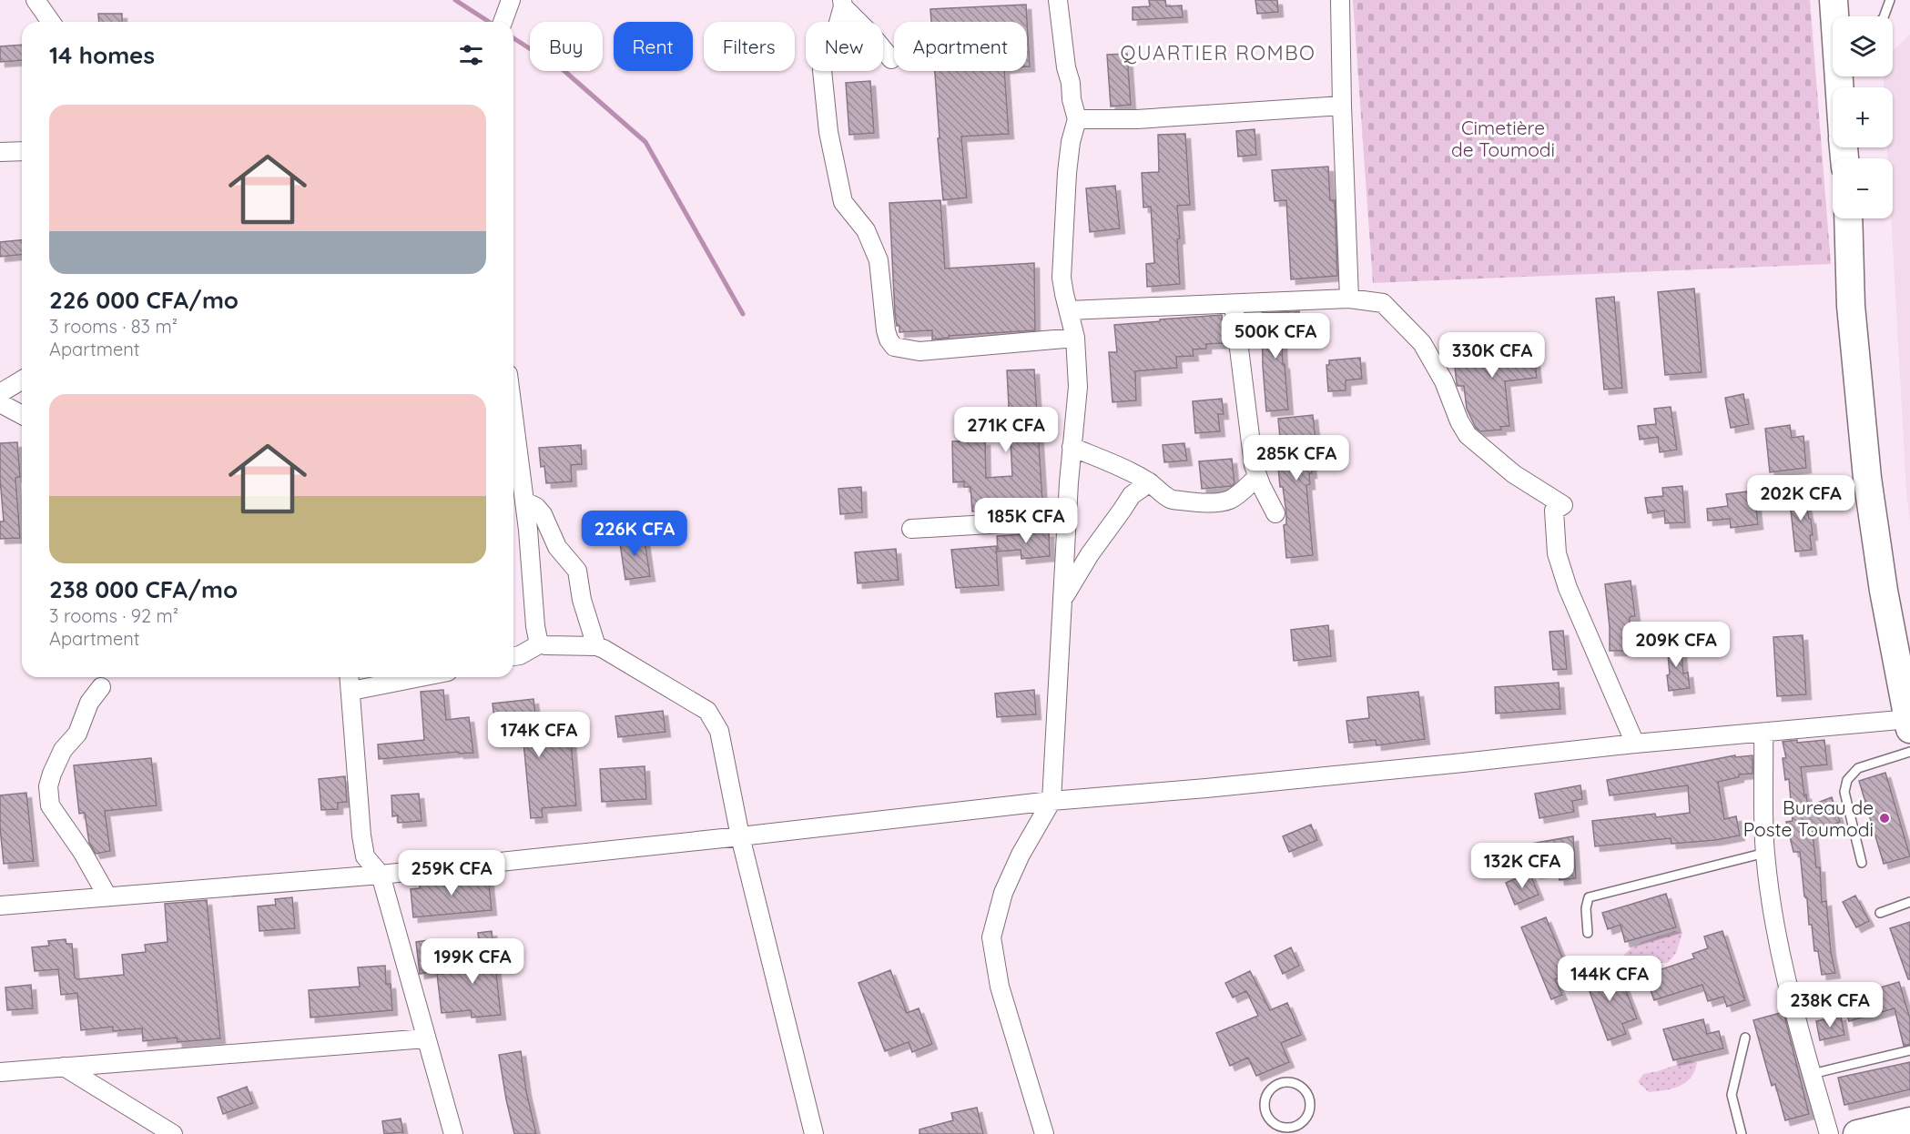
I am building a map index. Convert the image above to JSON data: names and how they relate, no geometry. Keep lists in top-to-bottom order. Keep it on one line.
{"districts":["QUARTIER ROMBO"],"parks":["Cimetière de Toumodi"],"places":["Bureau de Poste Toumodi"],"page":{"map_buttons":["+","−"],"chip":["Buy","Rent","Filters","New","Apartment"],"heading":"14 homes","list":[{"name":"226 000 CFA/mo","note":"3 rooms · 83 m² · Apartment"},{"name":"238 000 CFA/mo","note":"3 rooms · 92 m² · Apartment"}],"price":["500K CFA","330K CFA","271K CFA","285K CFA","202K CFA","185K CFA","226K CFA","209K CFA","174K CFA","132K CFA","259K CFA","199K CFA","144K CFA","238K CFA"]}}
